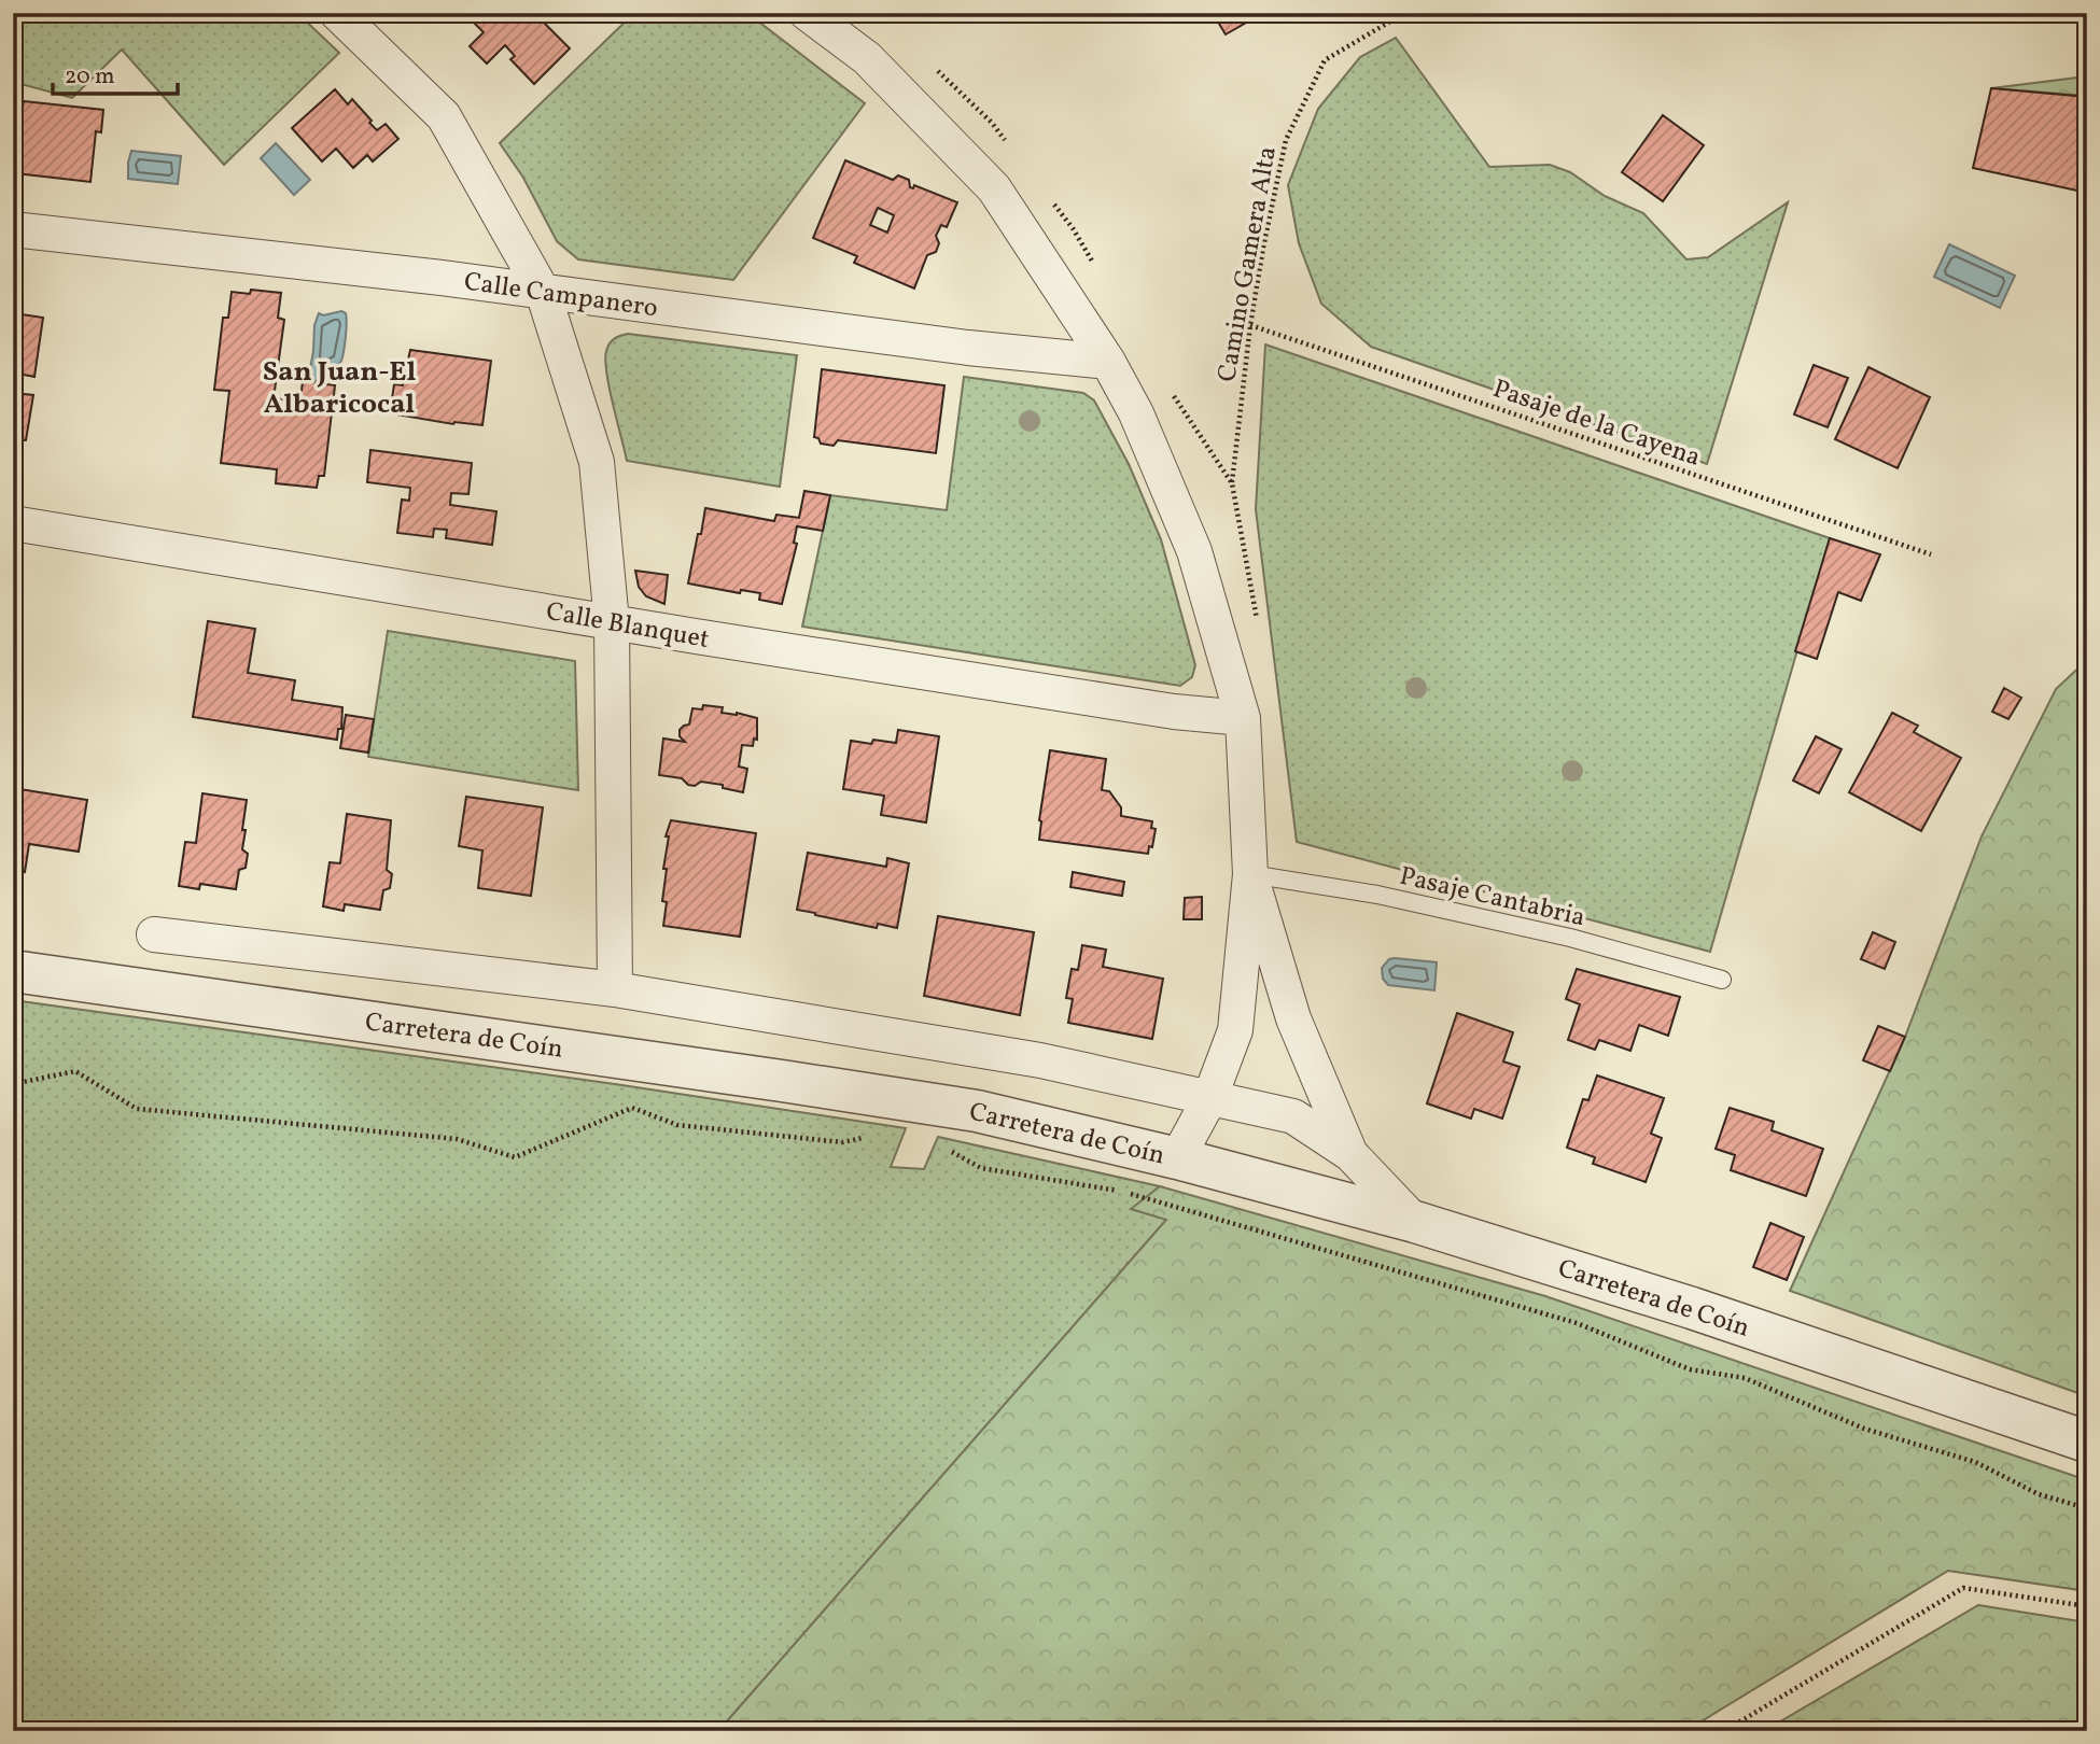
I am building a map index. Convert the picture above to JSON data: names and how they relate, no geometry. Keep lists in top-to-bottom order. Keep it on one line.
{"streets":{"street":["Calle Campanero","Calle Blanquet","Carretera de Coín"],"lane":["Pasaje Cantabria"],"path":["Camino Gamera Alta","Pasaje de la Cayena"]},"crossings":[["Camino Gamera Alta","Pasaje de la Cayena"]],"districts":["San Juan-El Albaricocal"],"scale_bar":"20 m"}
